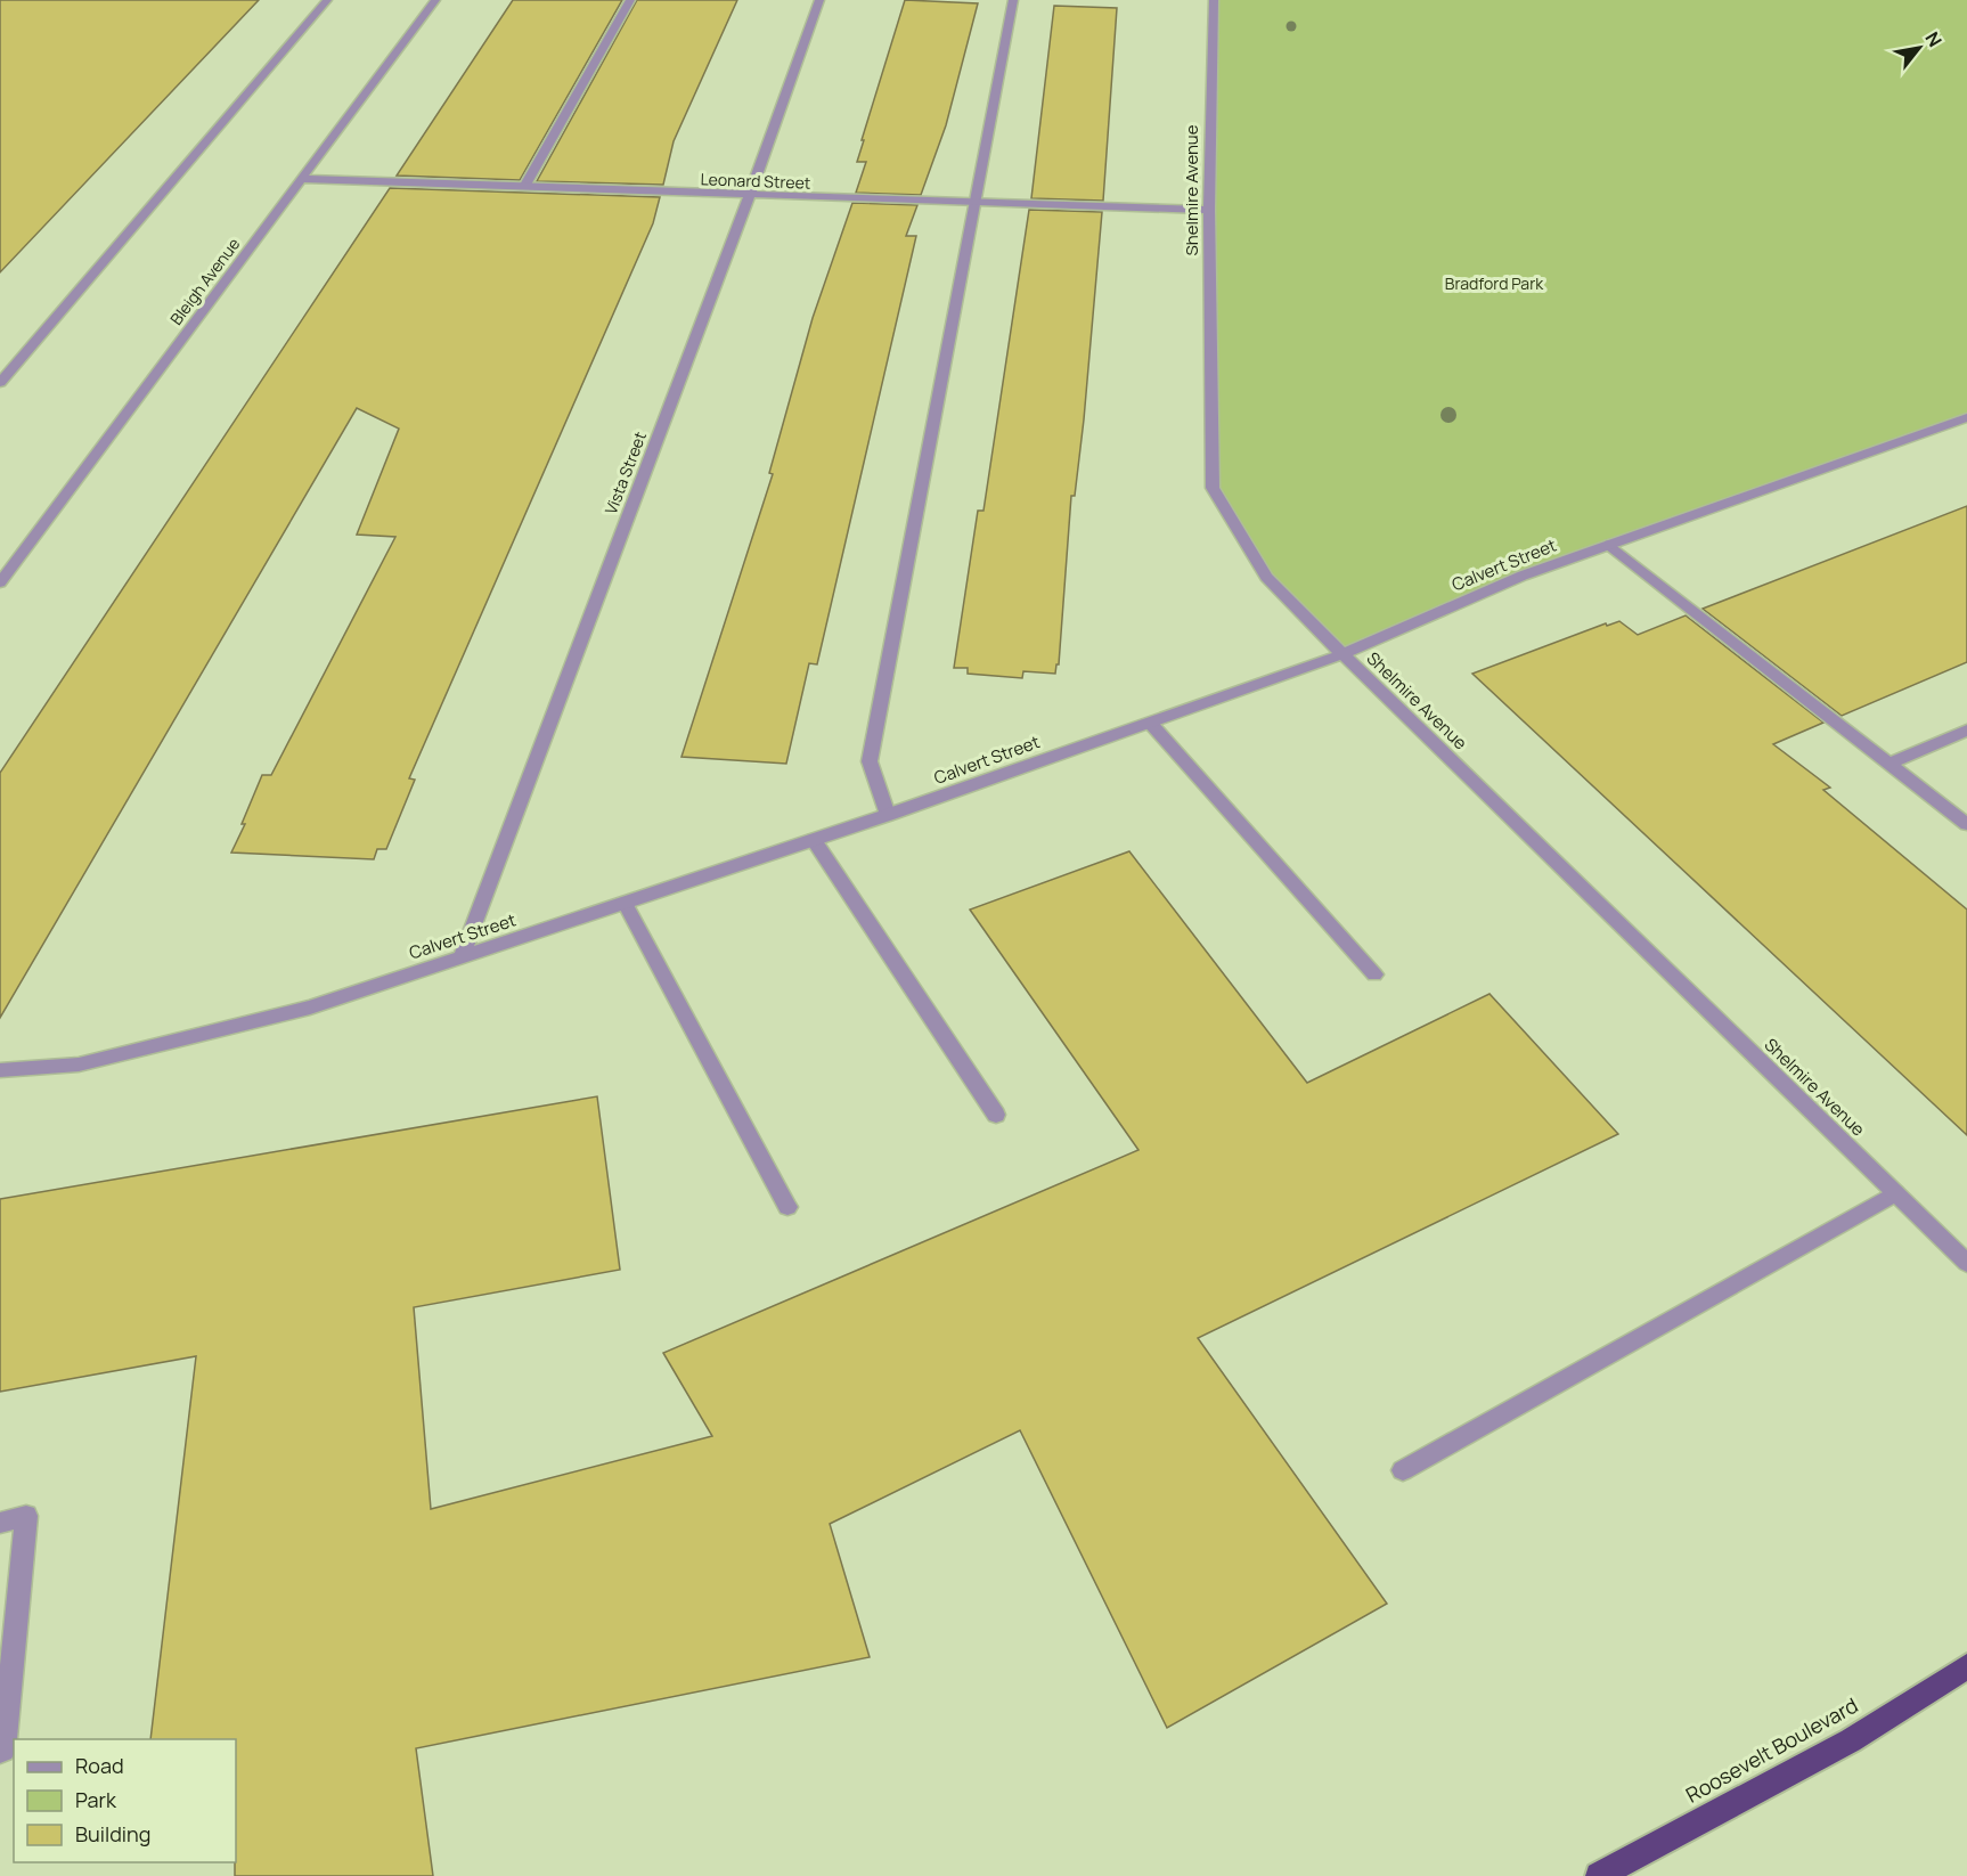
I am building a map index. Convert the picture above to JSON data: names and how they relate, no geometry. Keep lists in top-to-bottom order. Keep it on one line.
{"streets":{"highway":["Roosevelt Boulevard"],"street":["Leonard Street","Shelmire Avenue","Bleigh Avenue","Vista Street","Calvert Street"]},"crossings":[["Leonard Street","Shelmire Avenue"],["Leonard Street","Bleigh Avenue"],["Leonard Street","Vista Street"],["Shelmire Avenue","Calvert Street"],["Vista Street","Calvert Street"]],"parks":["Bradford Park"],"legend":["Road","Park","Building"],"north":"top right"}
